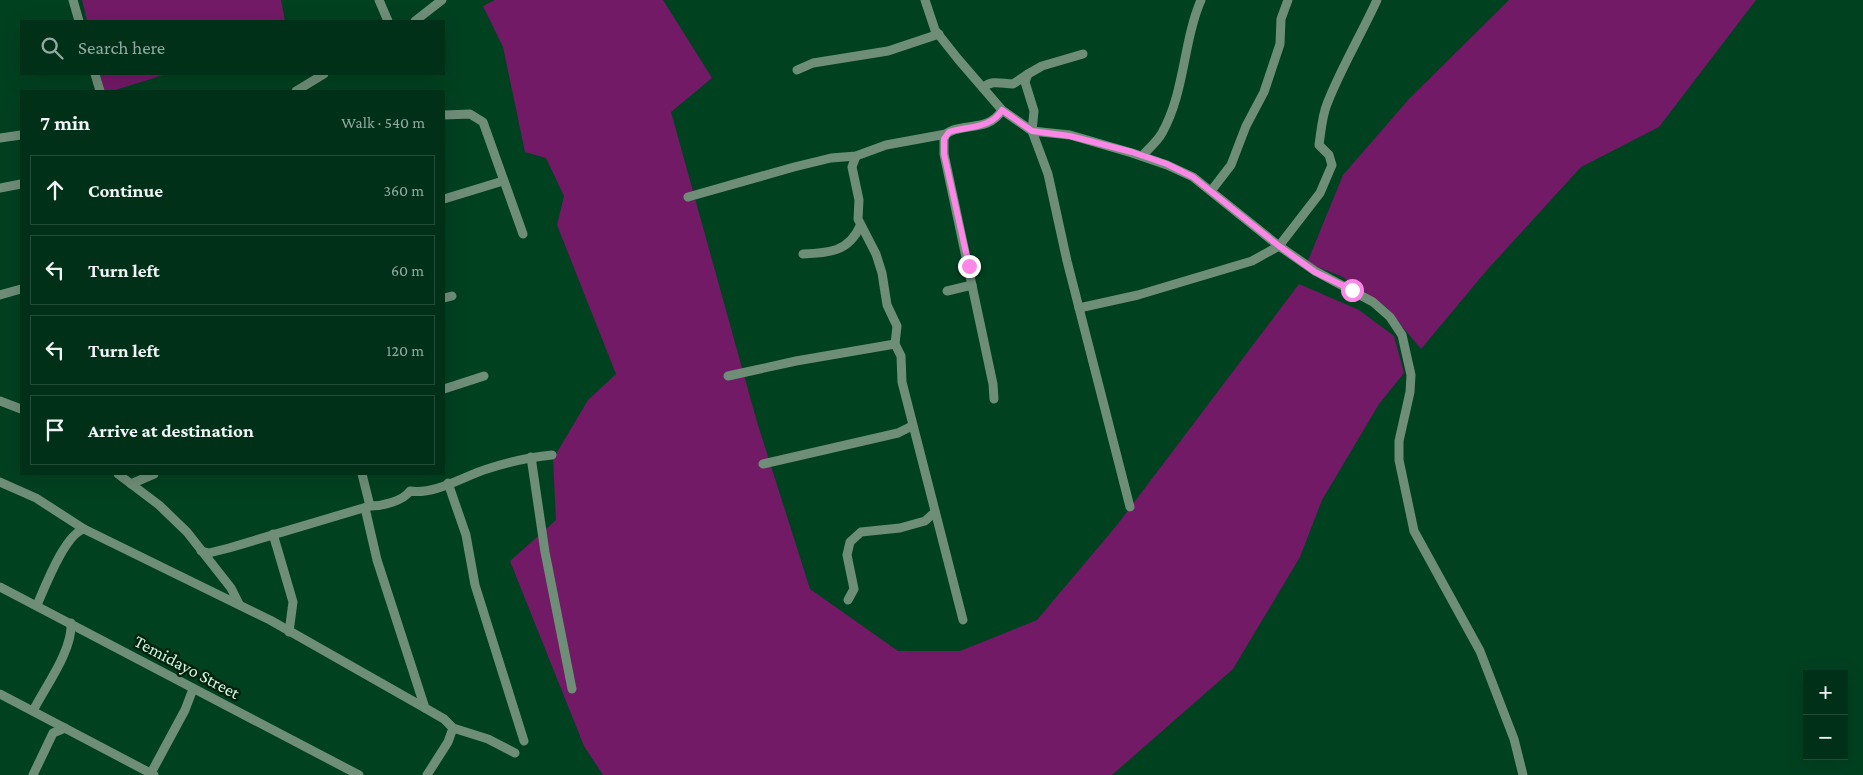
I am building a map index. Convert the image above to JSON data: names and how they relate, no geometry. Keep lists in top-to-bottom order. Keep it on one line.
{"streets":{"street":["Temidayo Street"]},"page":{"search":"Search here","heading":["7 min","Walk · 540 m"],"list":[["Continue","360 m"],["Turn left","60 m"],["Turn left","120 m"],"Arrive at destination"],"map_buttons":["+","−"]}}
